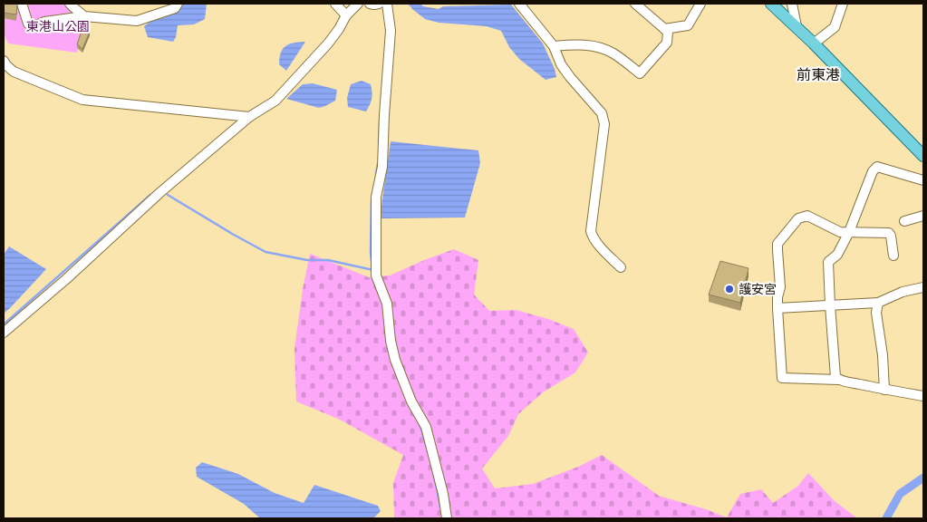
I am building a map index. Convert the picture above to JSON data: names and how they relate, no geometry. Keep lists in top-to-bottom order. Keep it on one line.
{"districts":["前東港"],"parks":["東港山公園"],"places":["護安宮"]}
